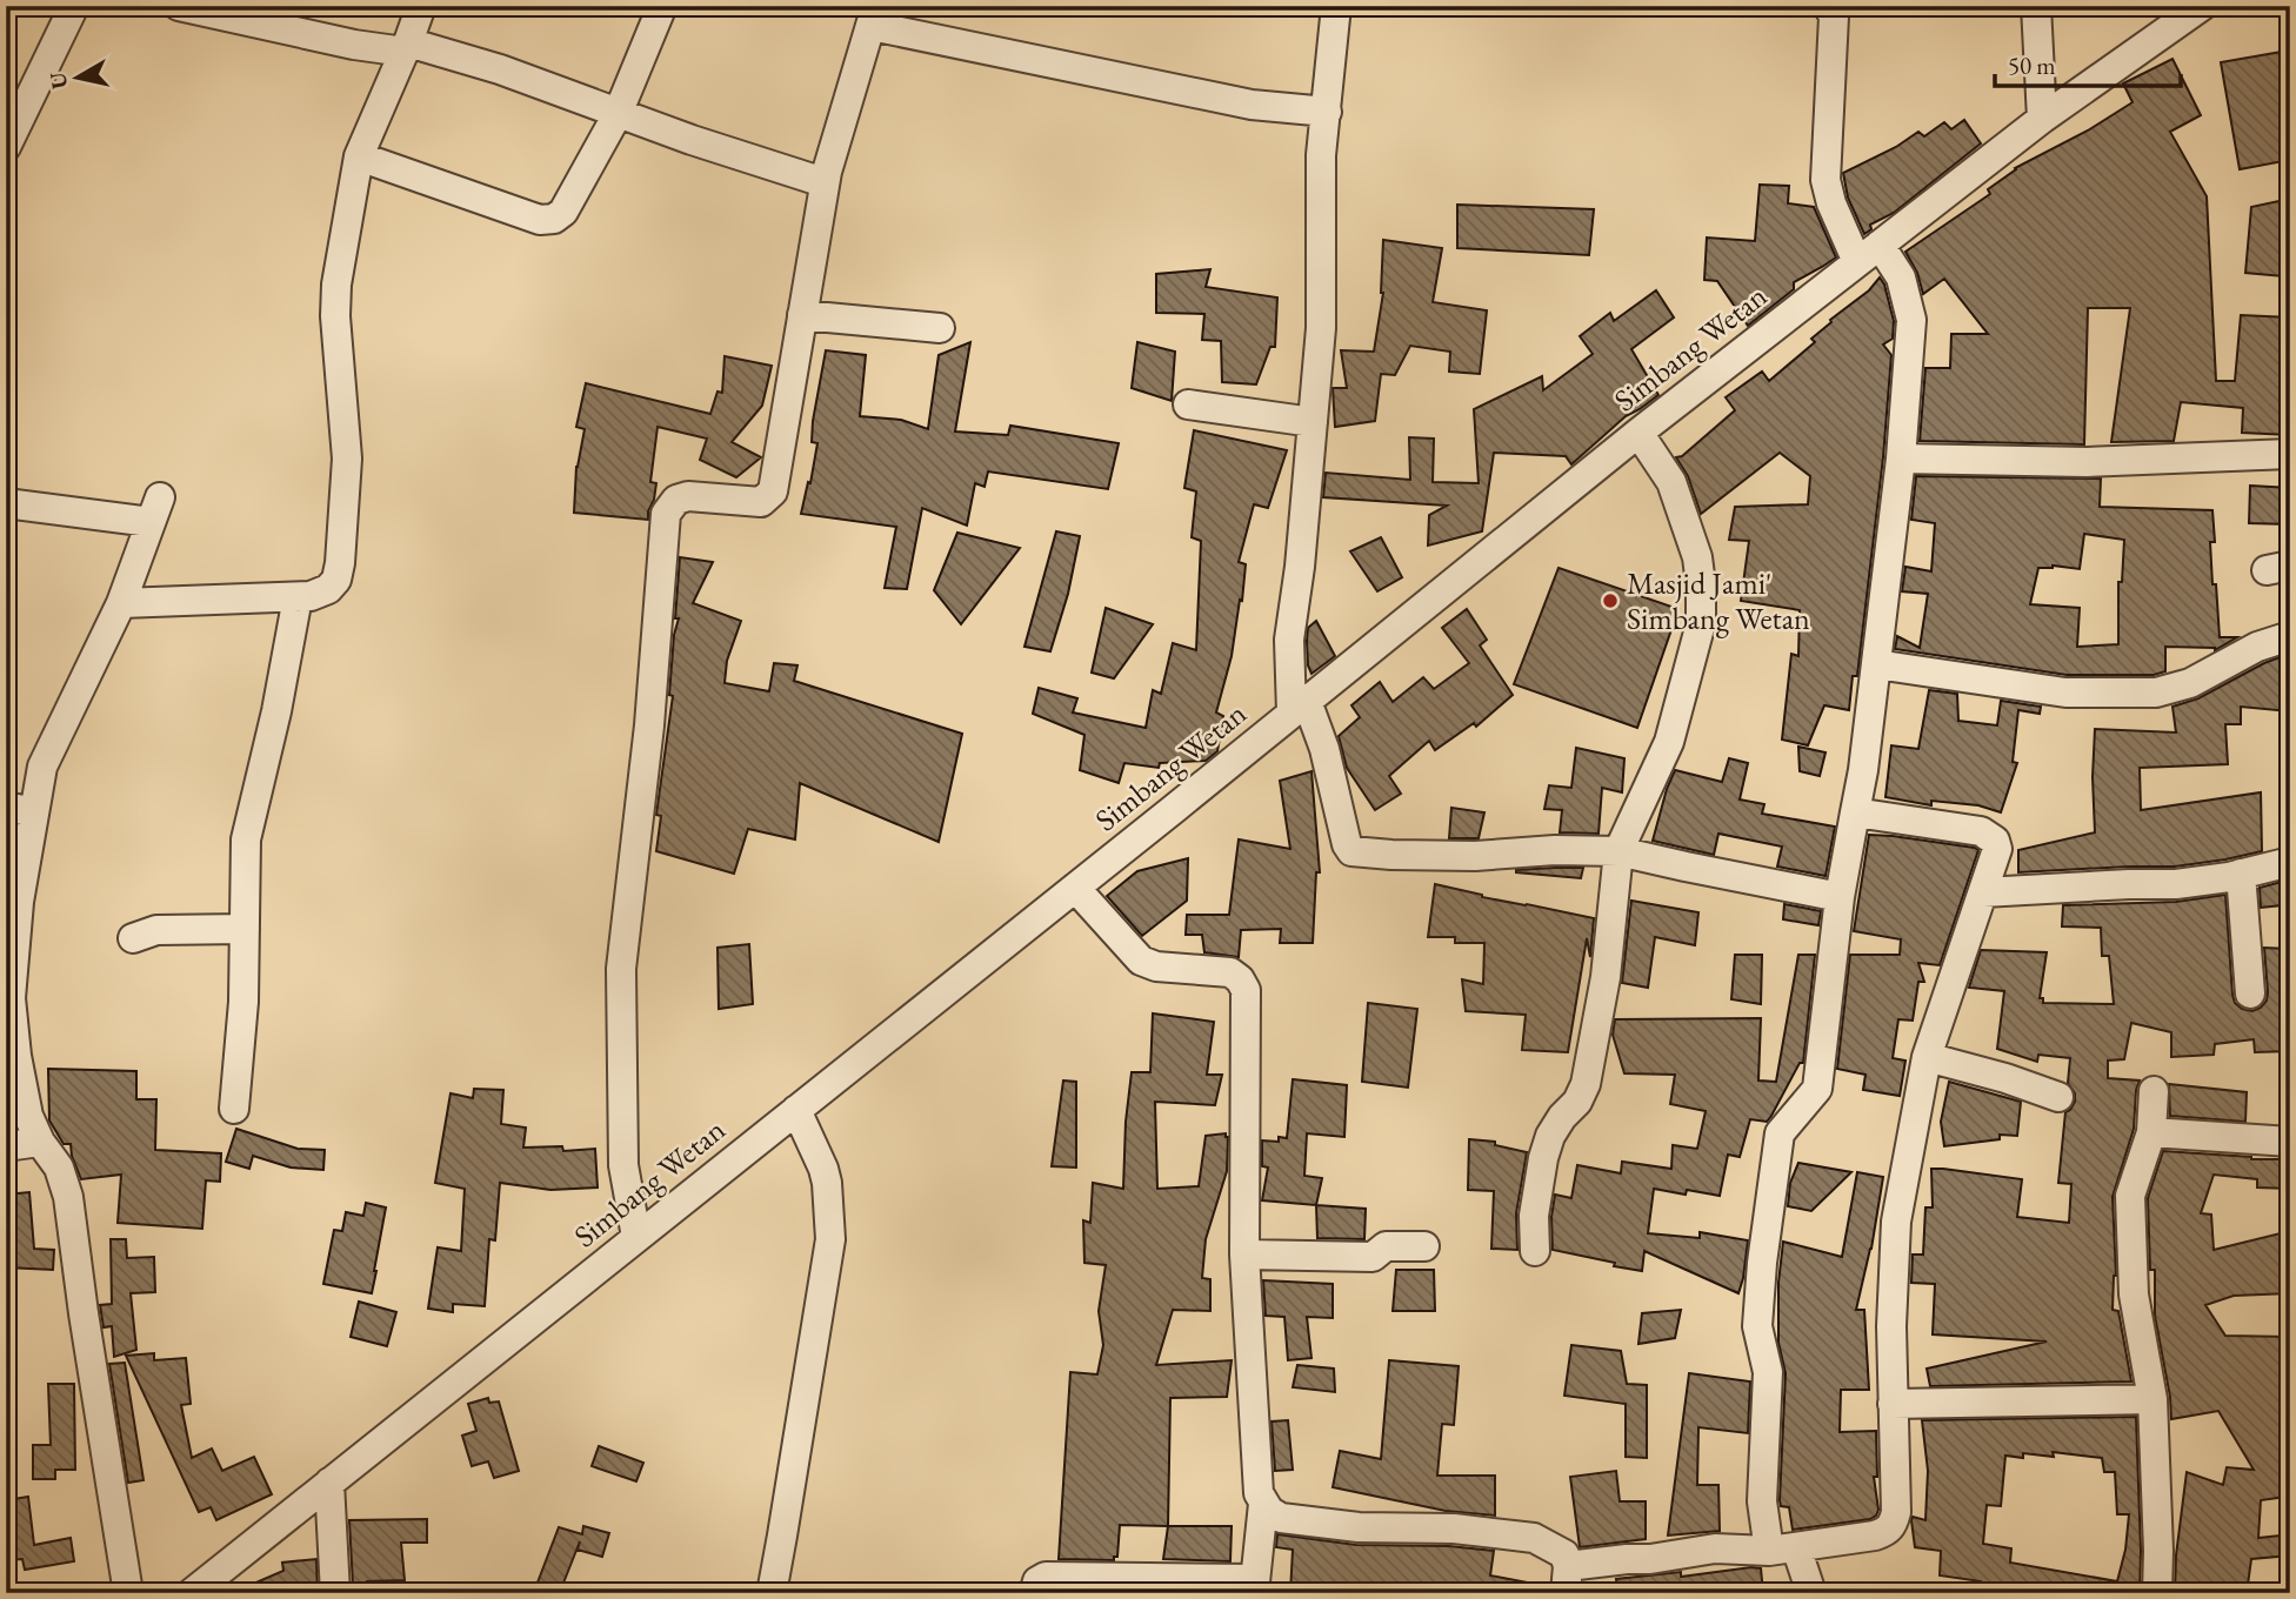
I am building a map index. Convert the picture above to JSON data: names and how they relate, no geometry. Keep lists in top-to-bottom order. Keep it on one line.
{"streets":{"street":["Simbang Wetan"]},"places":["Masjid Jami' Simbang Wetan"],"scale_bar":"50 m","north":"left"}
